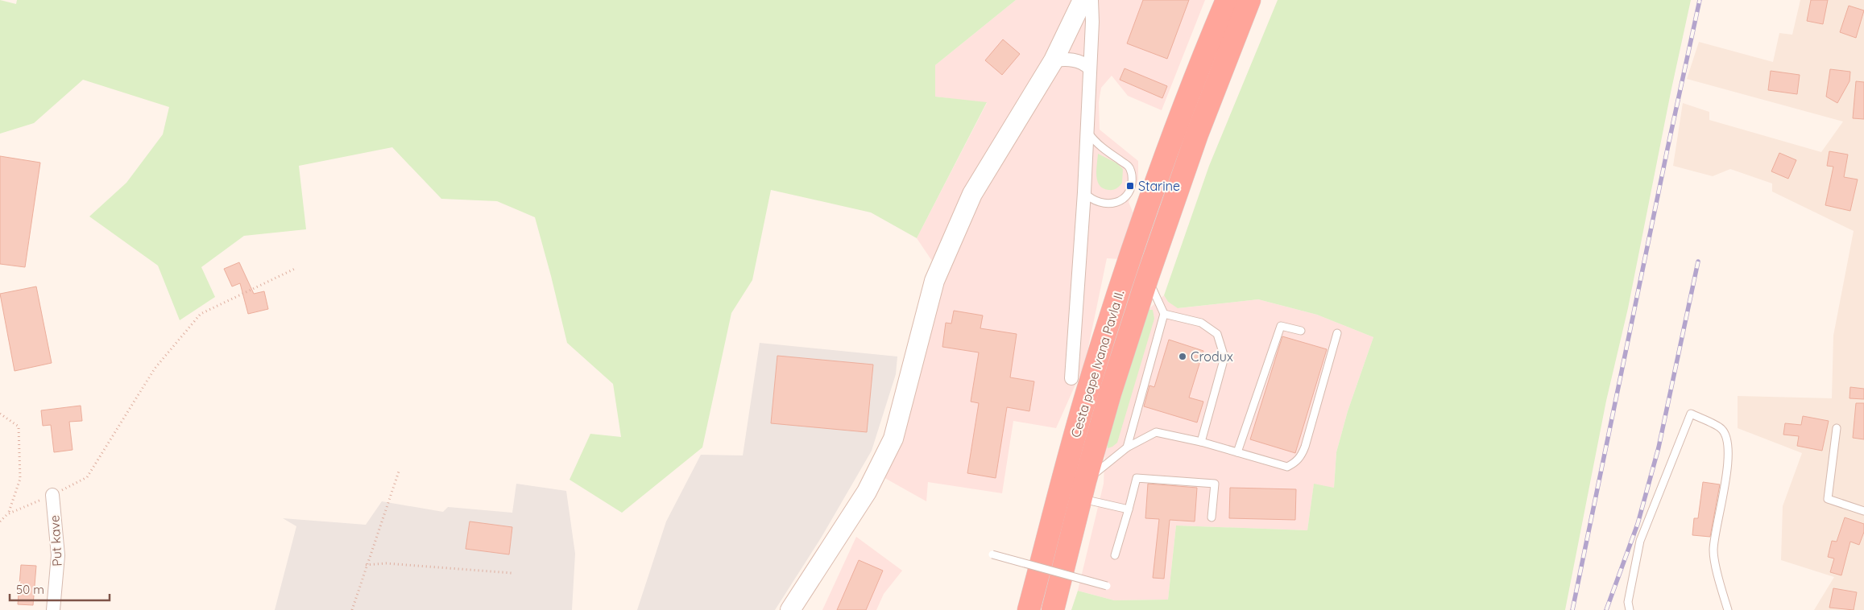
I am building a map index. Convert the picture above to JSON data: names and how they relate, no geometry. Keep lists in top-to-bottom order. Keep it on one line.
{"streets":{"highway":["Cesta pape Ivana Pavla II."],"street":["Put kave"]},"places":{"transit":["Starine"],"other":["Crodux"]},"scale_bar":"50 m"}
